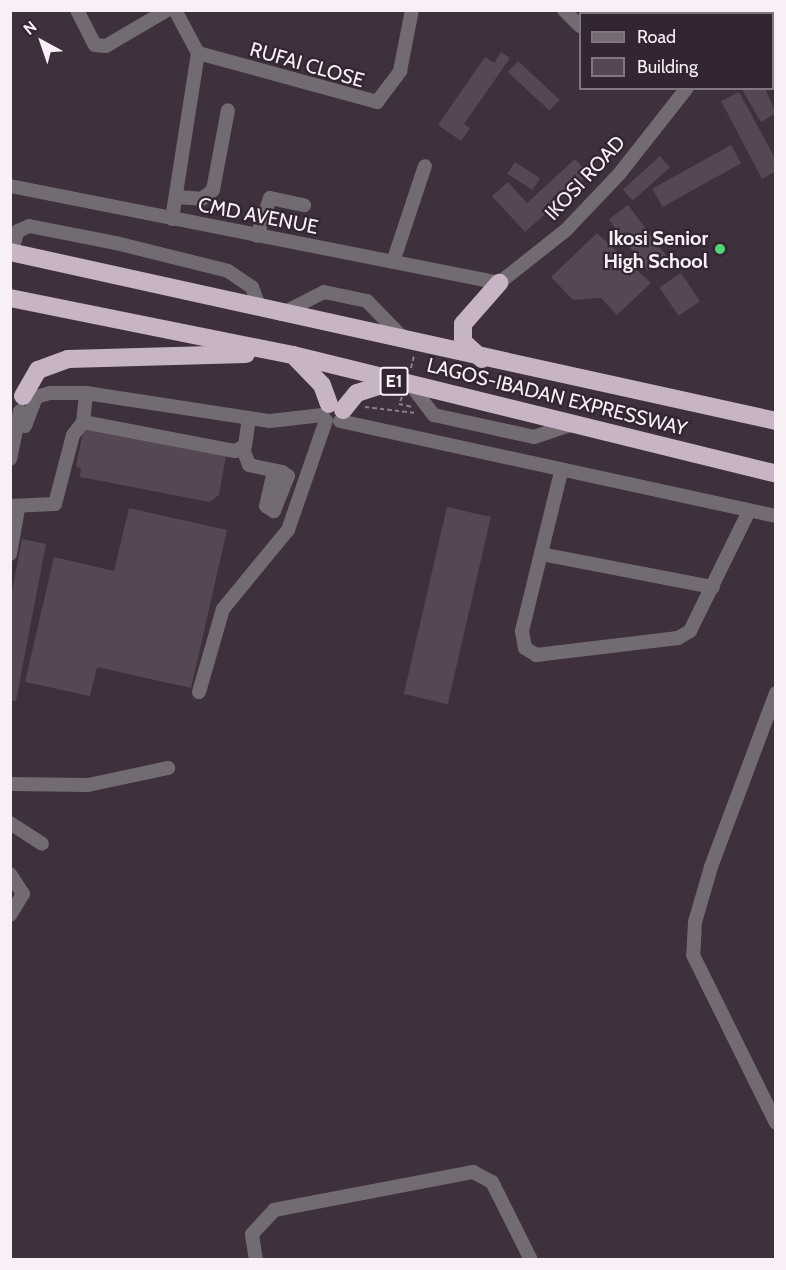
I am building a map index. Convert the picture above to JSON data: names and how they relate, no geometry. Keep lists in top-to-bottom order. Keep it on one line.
{"streets":{"highway":["E1","LAGOS-IBADAN EXPRESSWAY"],"street":["RUFAI CLOSE","IKOSI ROAD","CMD AVENUE"]},"crossings":[["IKOSI ROAD","CMD AVENUE"]],"places":["Ikosi Senior High School"],"legend":["Road","Building"],"north":"top left"}
